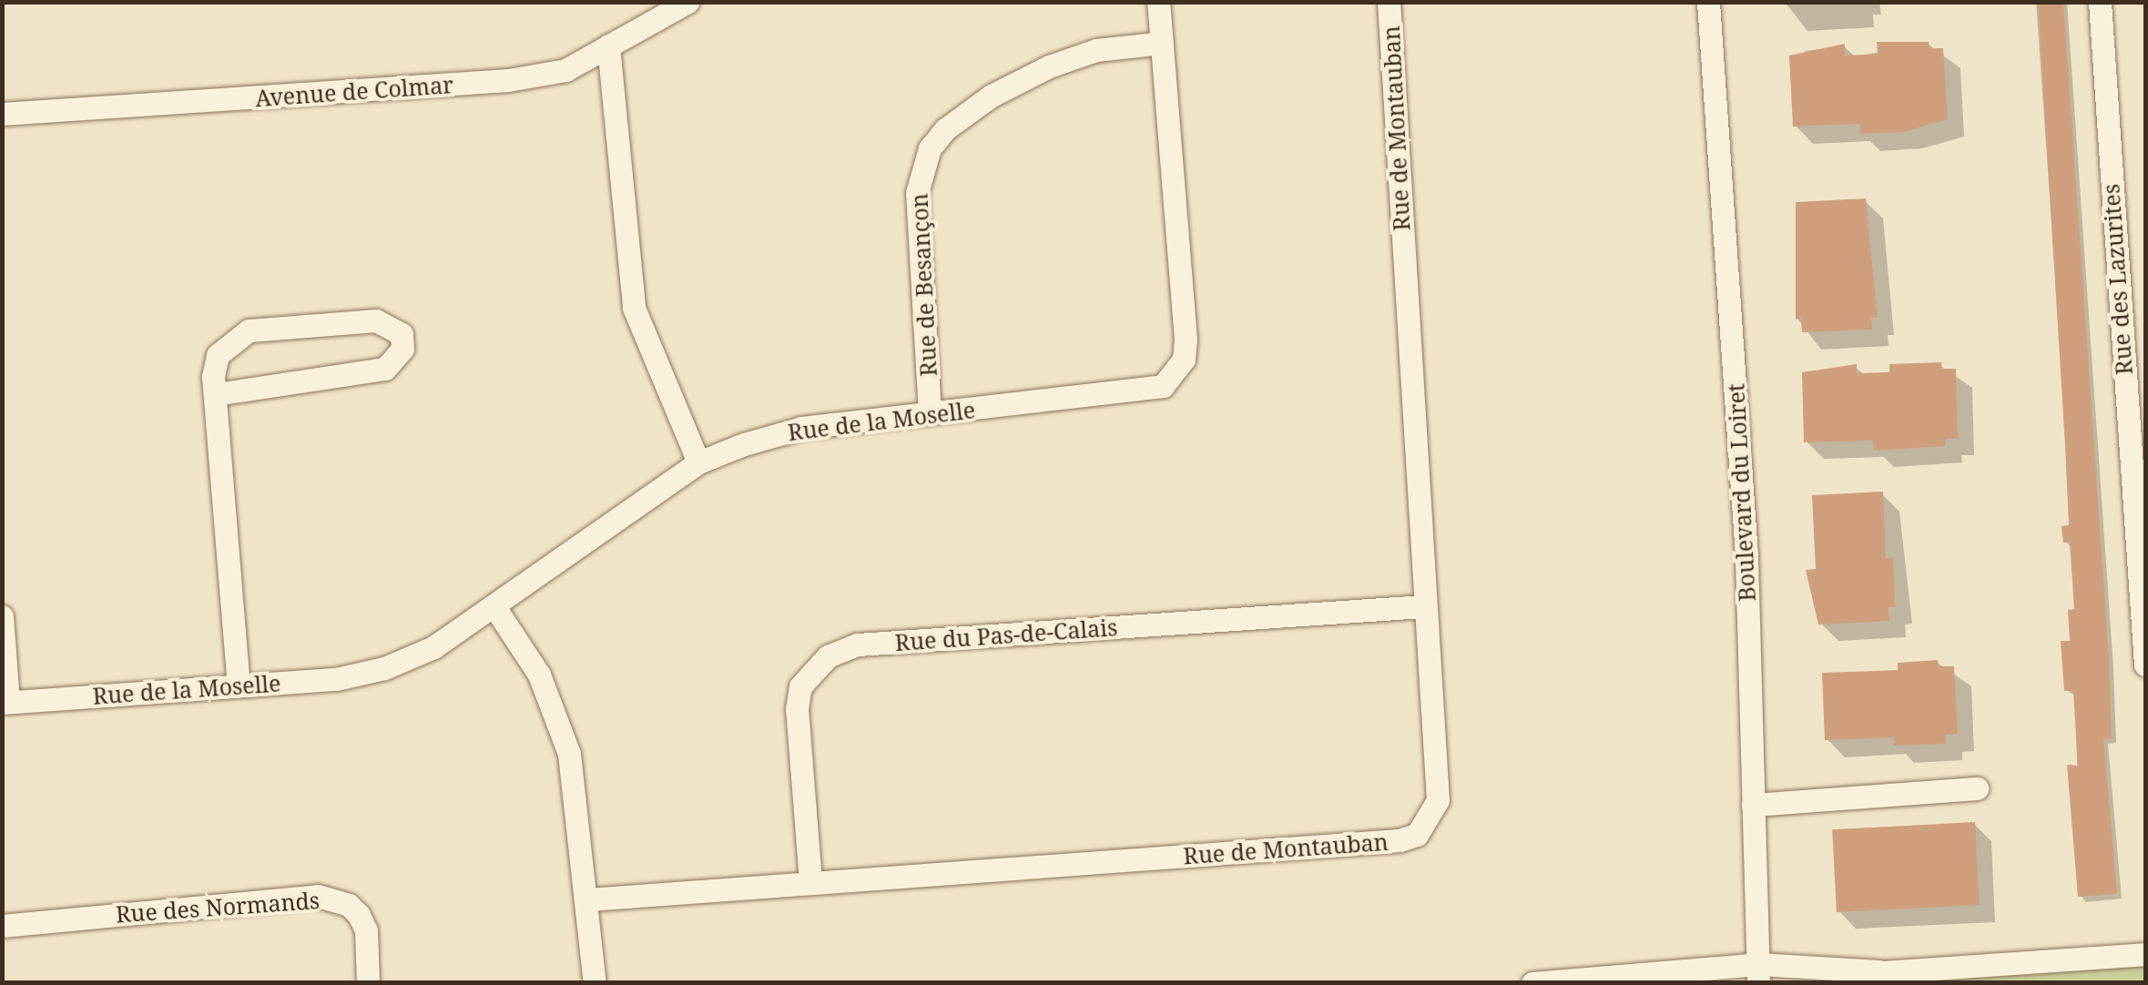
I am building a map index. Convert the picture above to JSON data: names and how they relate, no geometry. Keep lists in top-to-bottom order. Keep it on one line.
{"streets":{"street":["Avenue de Colmar","Rue de Montauban","Rue des Lazurites","Rue de Besançon","Rue de la Moselle","Boulevard du Loiret","Rue du Pas-de-Calais","Rue des Normands"]},"crossings":[["Rue de Montauban","Rue du Pas-de-Calais"],["Rue de Besançon","Rue de la Moselle"]]}
